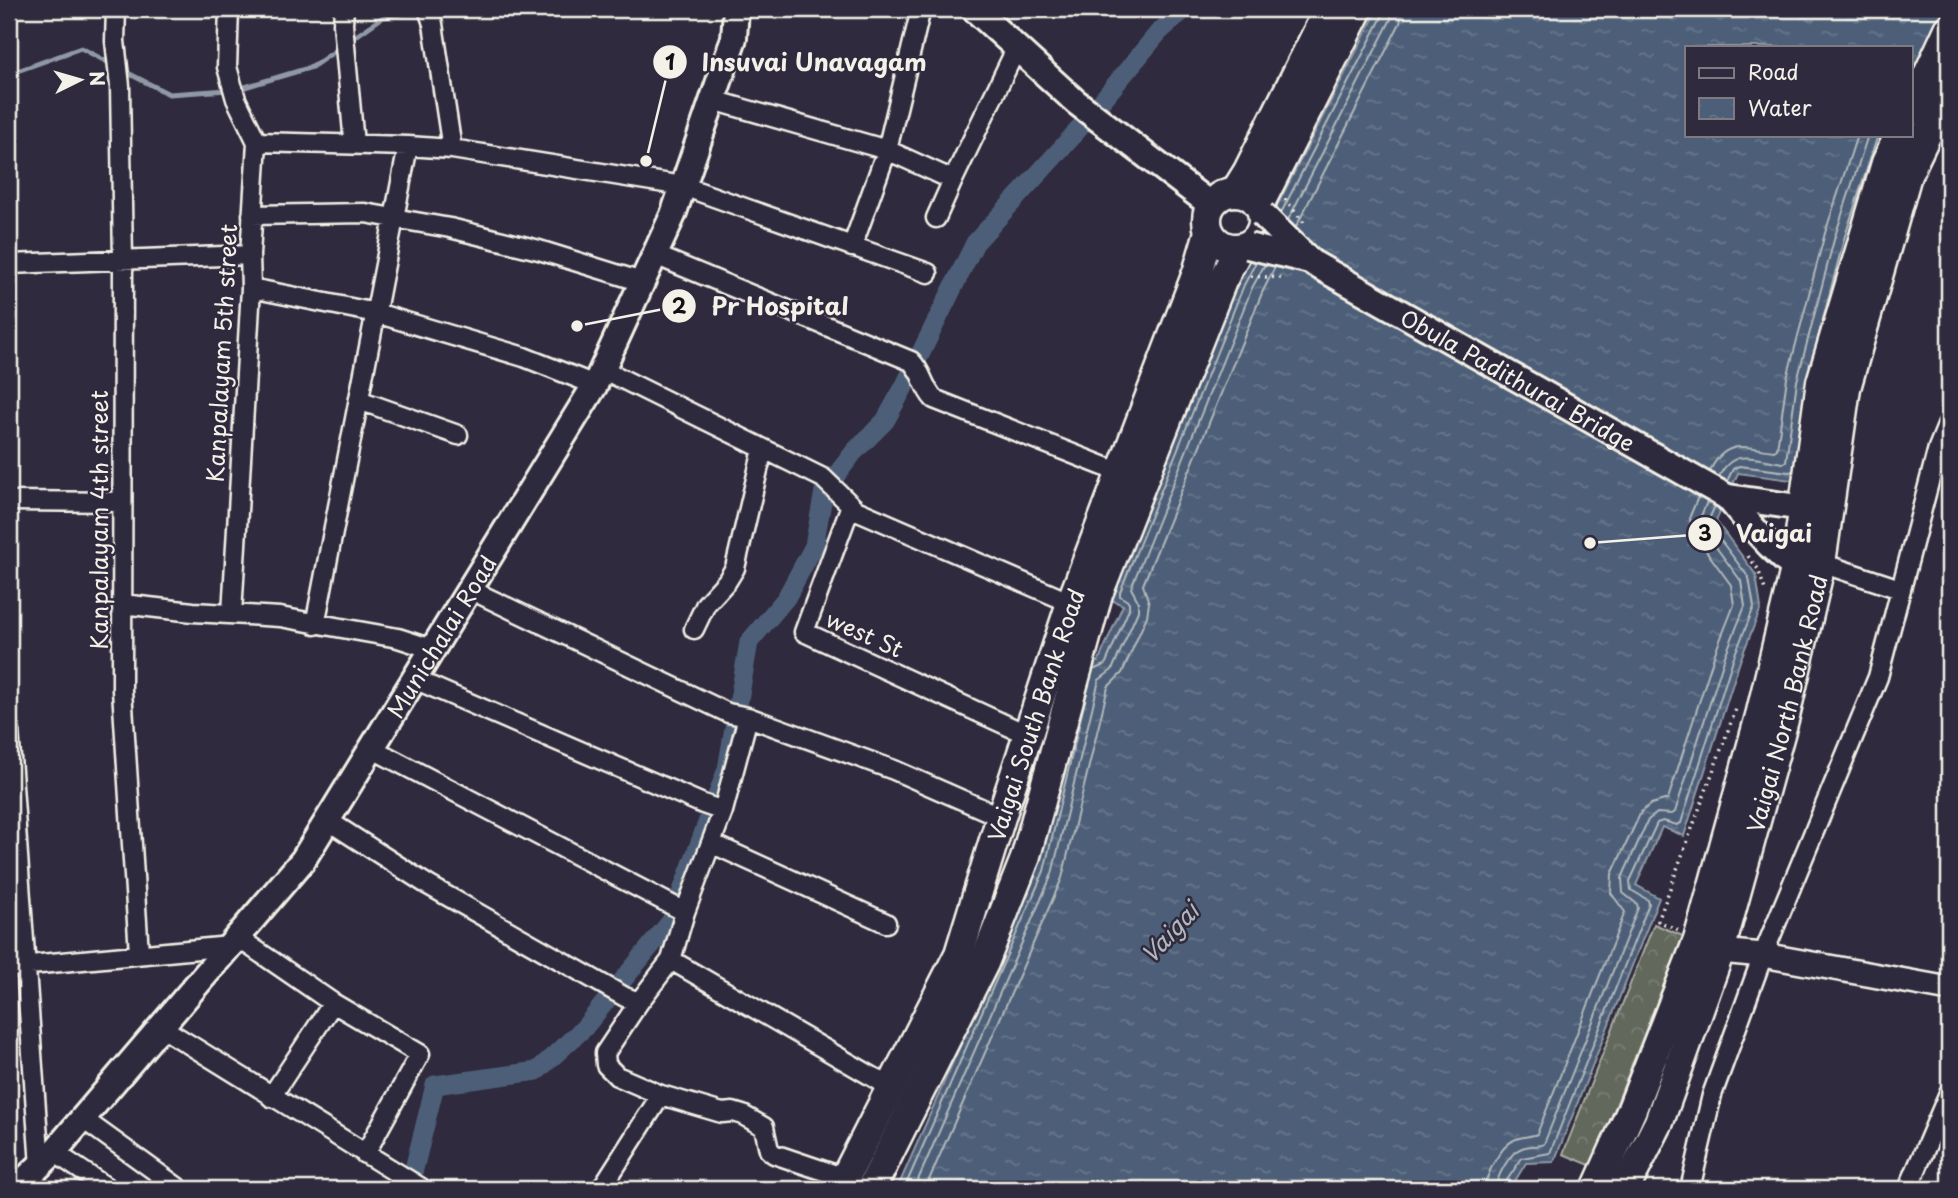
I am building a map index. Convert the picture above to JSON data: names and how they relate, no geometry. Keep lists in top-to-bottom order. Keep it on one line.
{"streets":{"main road":["Obula Padithurai Bridge","Munichalai Road","Vaigai North Bank Road","Vaigai South Bank Road"],"street":["Kanpalayam 5th street","Kanpalayam 4th street","west St"]},"crossings":[["Obula Padithurai Bridge","Vaigai North Bank Road"],["Obula Padithurai Bridge","Vaigai South Bank Road"],["west St","Vaigai South Bank Road"]],"water":["Vaigai"],"places":["Insuvai Unavagam","Pr Hospital","Vaigai"],"legend":["Road","Water"],"north":"right"}
